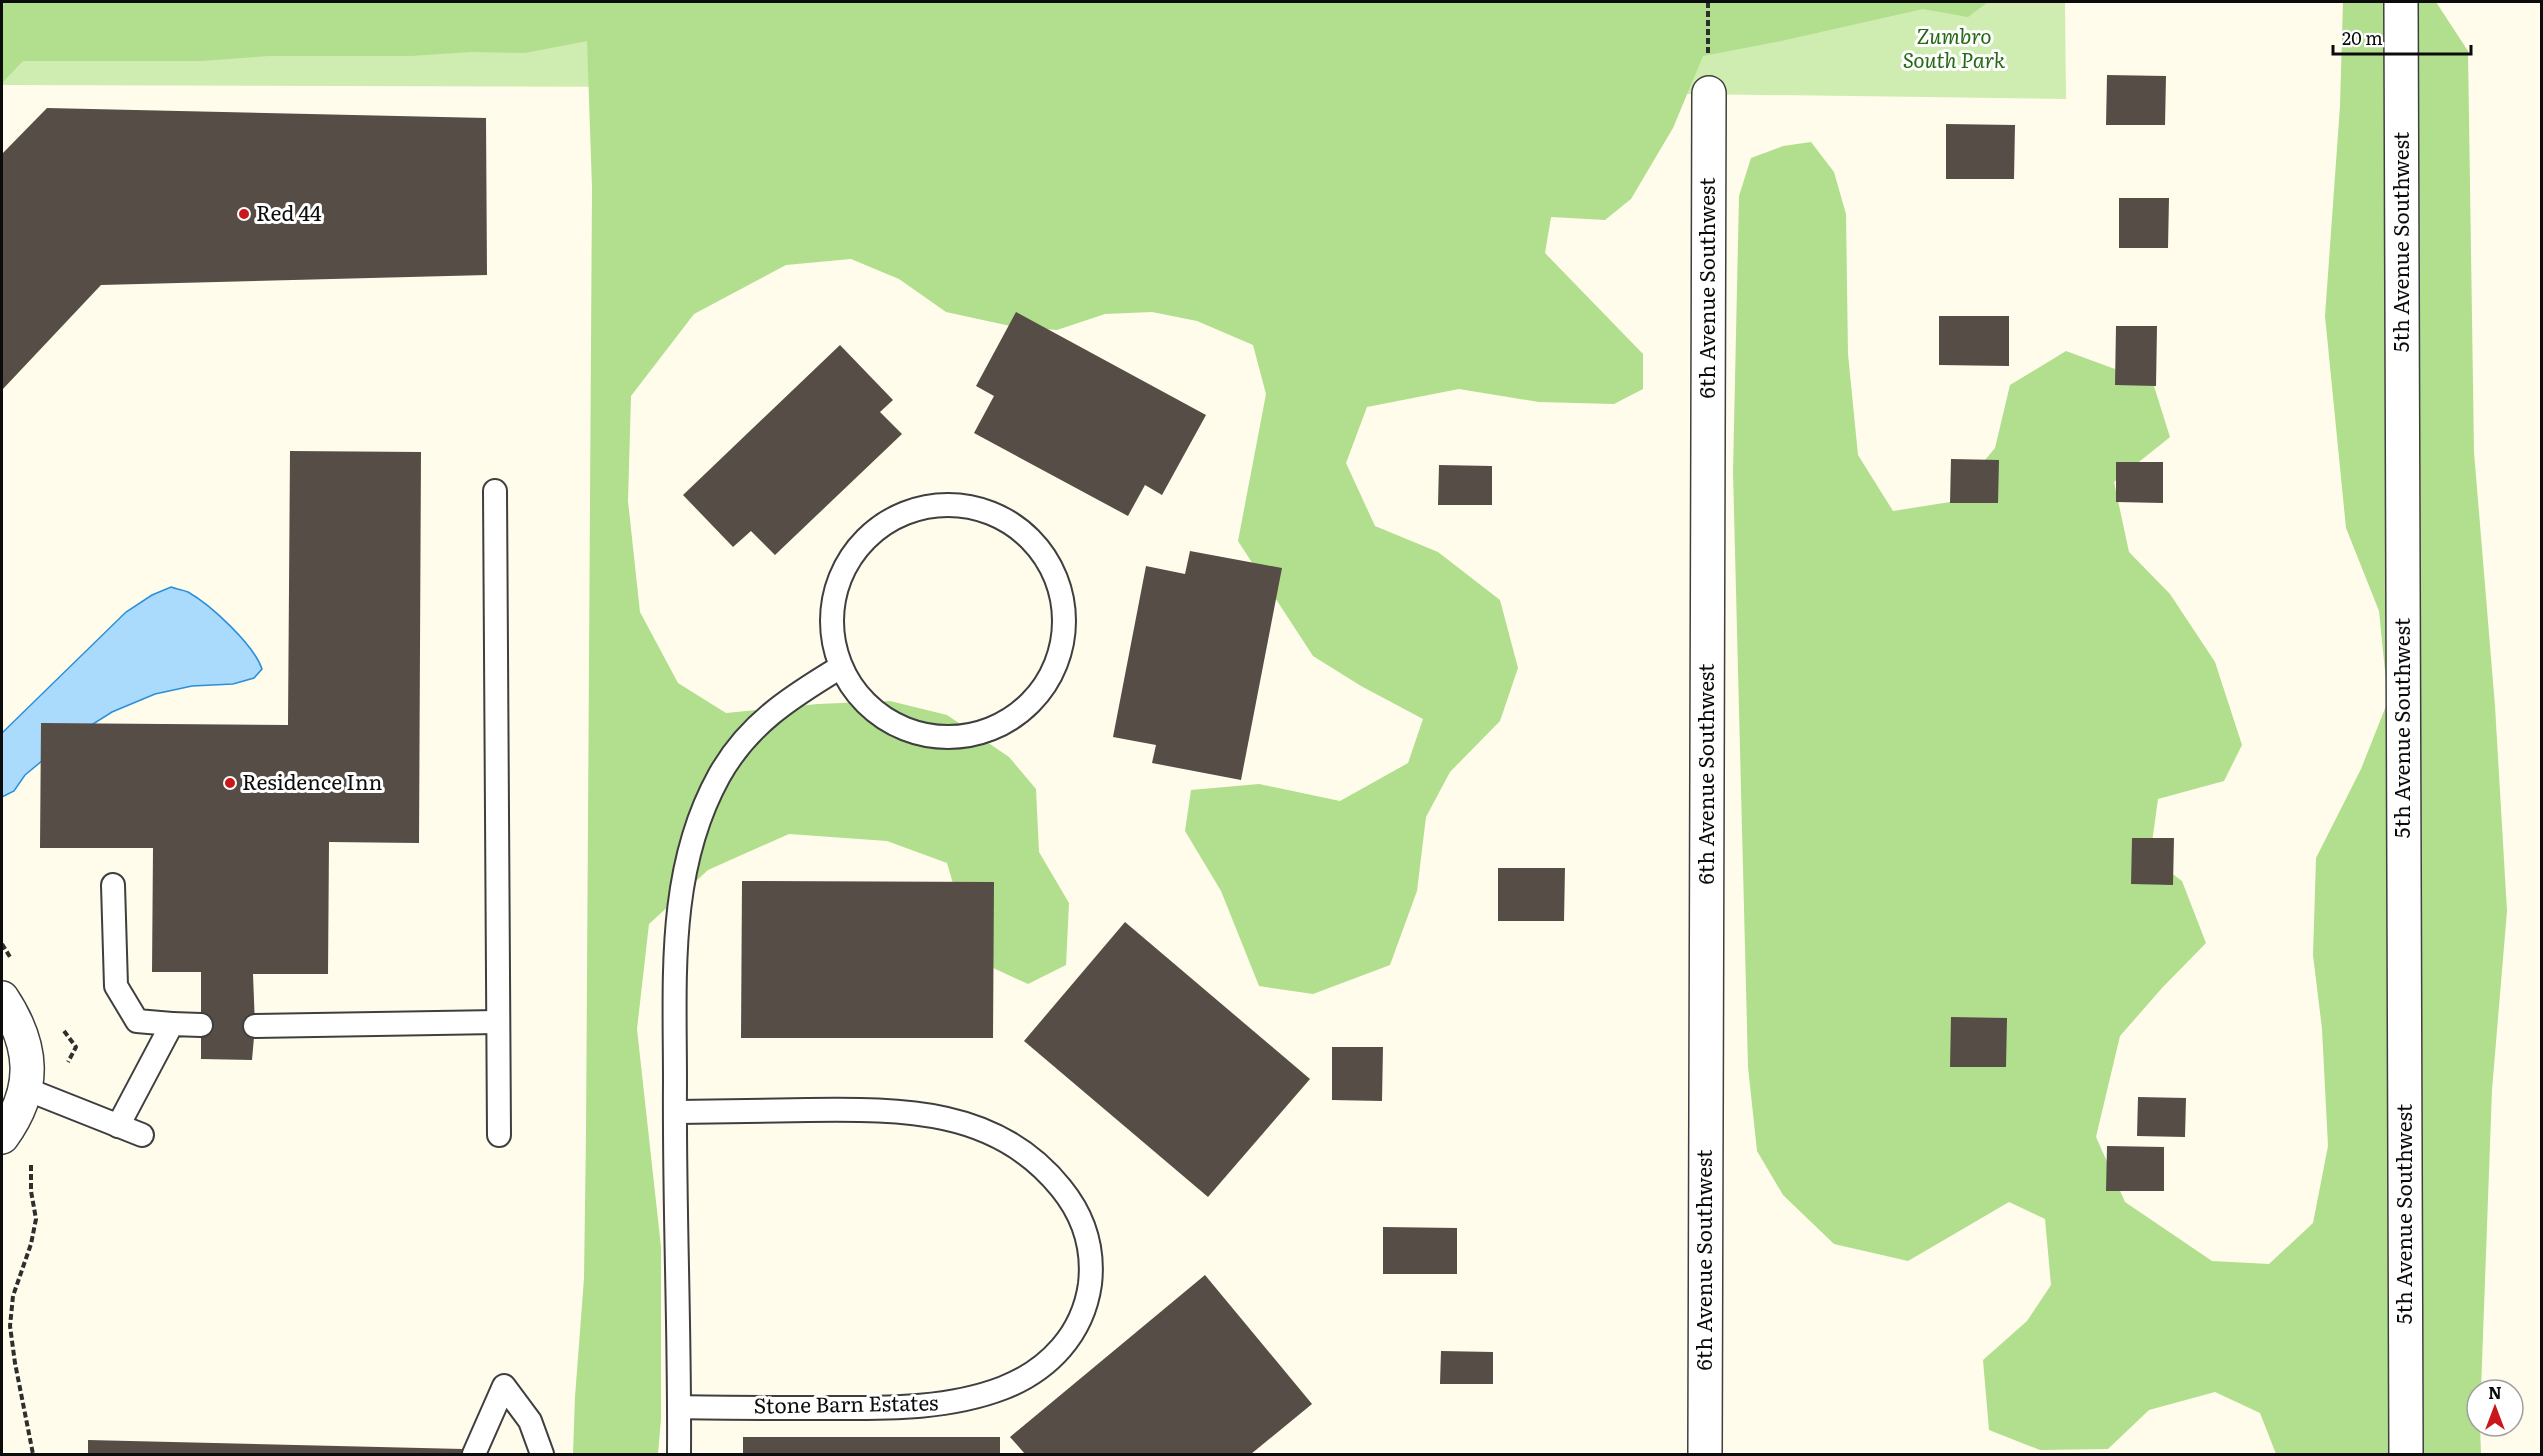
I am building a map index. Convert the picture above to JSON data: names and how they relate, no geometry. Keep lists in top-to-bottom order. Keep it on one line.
{"streets":{"street":["5th Avenue Southwest","6th Avenue Southwest"],"lane":["Stone Barn Estates"]},"parks":["Zumbro South Park"],"places":["Red 44","Residence Inn"],"scale_bar":"20 m","north":"top"}
